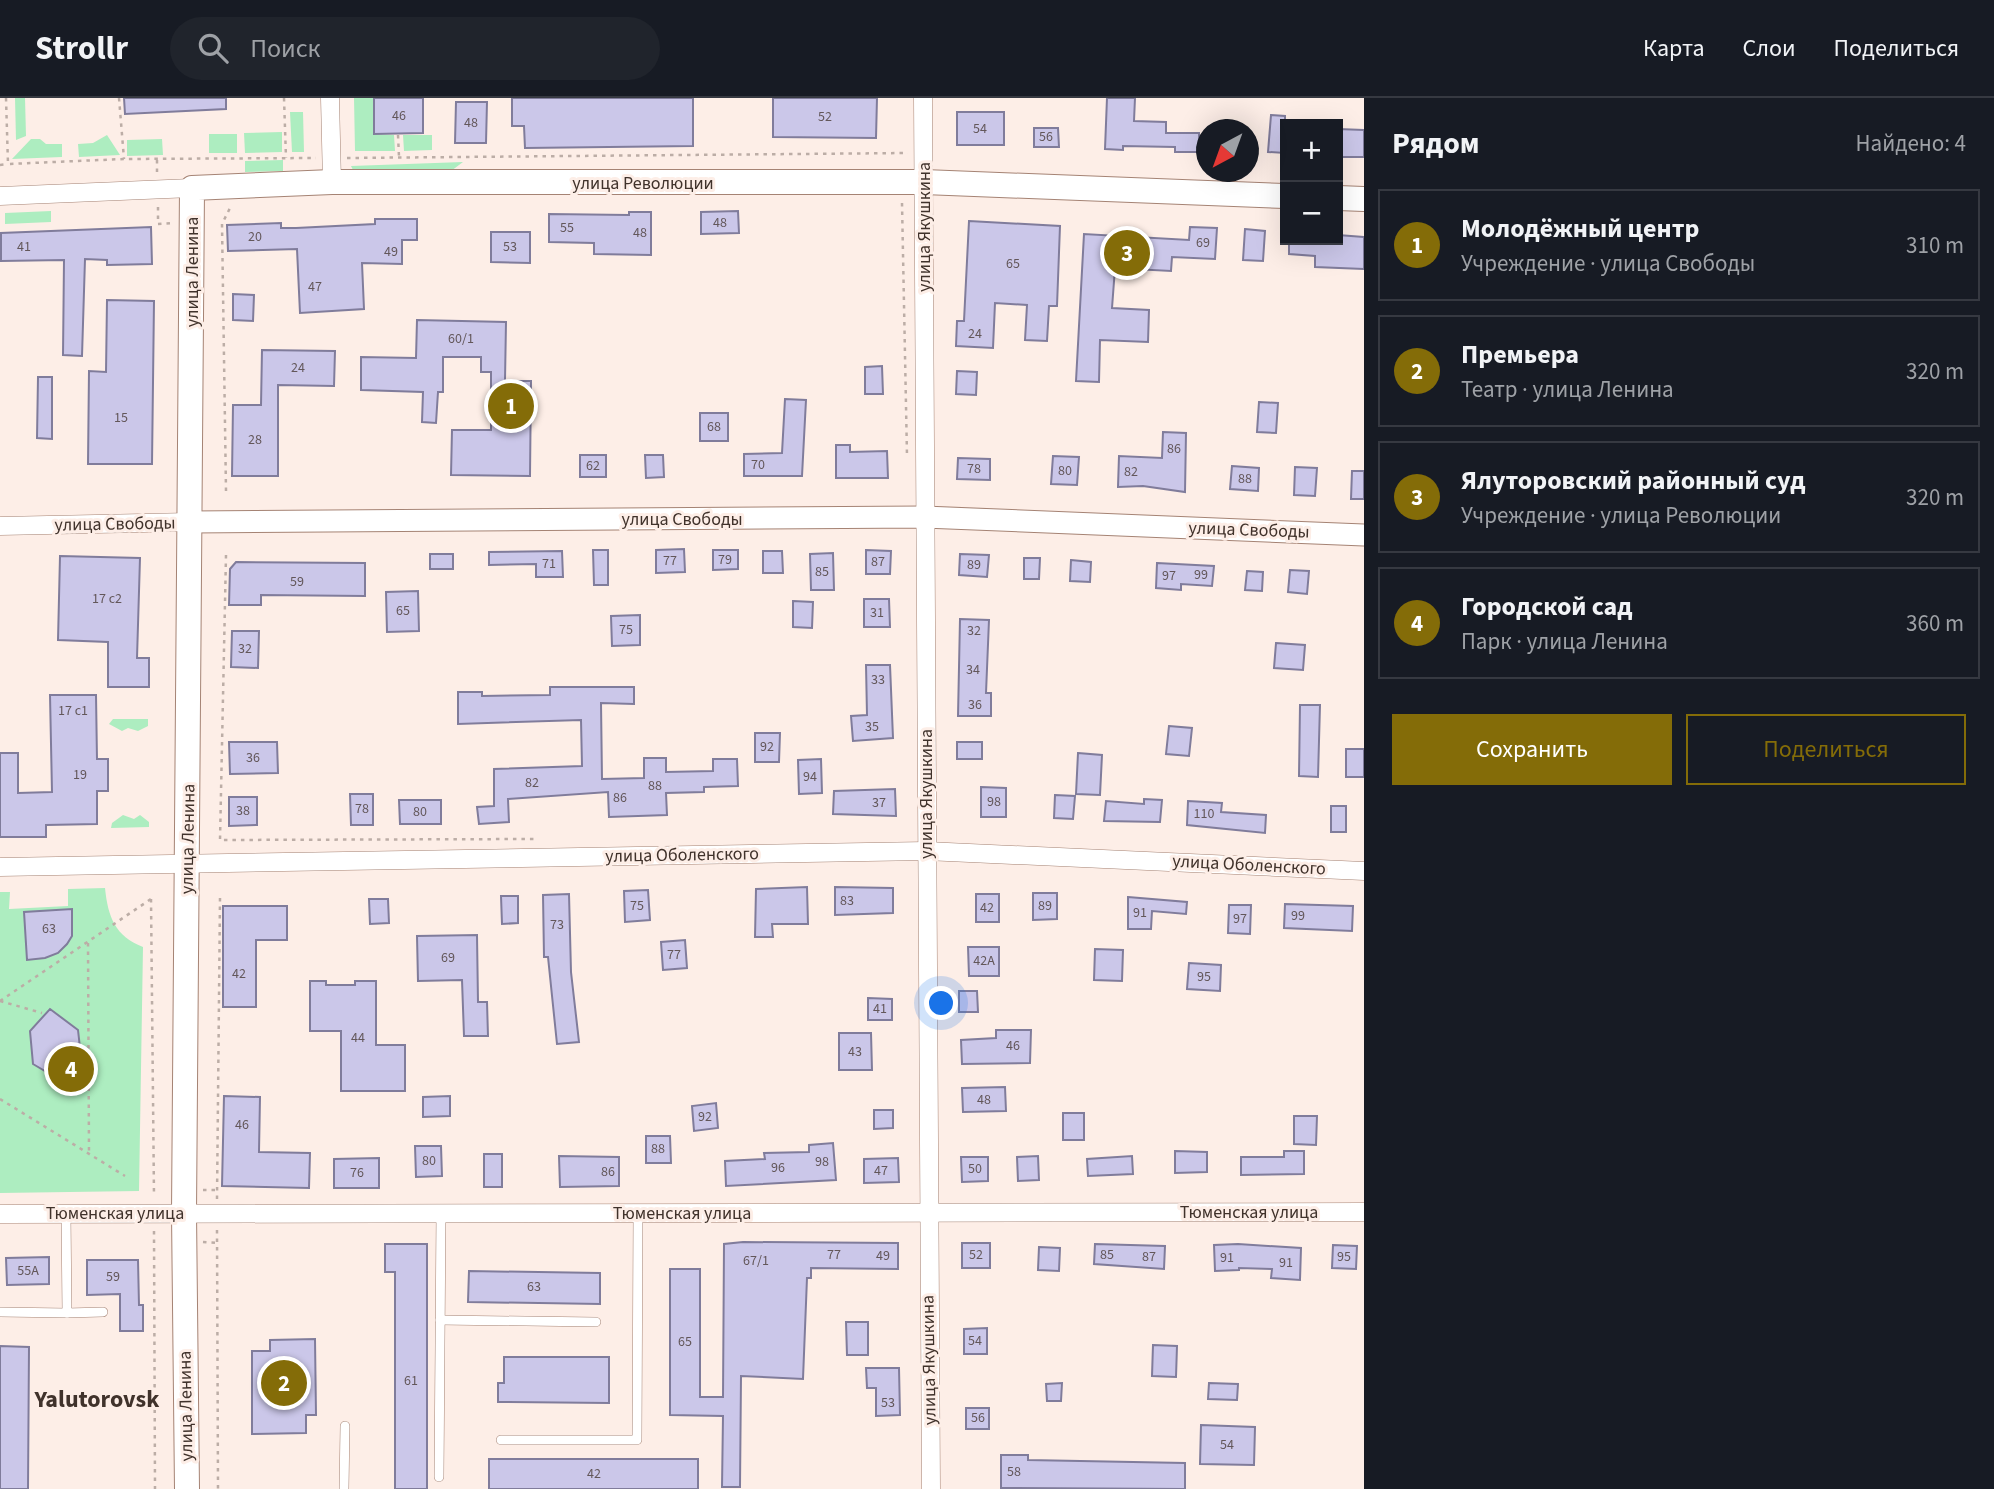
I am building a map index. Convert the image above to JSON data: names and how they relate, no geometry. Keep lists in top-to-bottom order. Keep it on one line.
{"streets":{"main road":["улица Революции","улица Ленина"],"street":["улица Якушкина","улица Свободы","улица Оболенского","Тюменская улица"]},"crossings":[["улица Революции","улица Якушкина"],["улица Революции","улица Ленина"],["улица Якушкина","улица Свободы"],["улица Якушкина","улица Оболенского"],["улица Якушкина","Тюменская улица"],["улица Ленина","улица Свободы"],["улица Ленина","улица Оболенского"],["улица Ленина","Тюменская улица"]],"districts":["Yalutorovsk"],"house_numbers":["46","52","48","54","56","48","55","48","20","69","41","53","49","65","47","24","60/1","24","15","68","28","86","70","62","78","80","82","88","79","77","87","71","89","85","99","97","59","17 с2","65","31","75","32","32","34","33","36","17 с1","35","92","36","19","94","82","88","86","98","37","78","38","80","110","83","75","89","42","91","99","97","73","63","77","69","42А","42","95","41","44","46","43","48","92","46","88","80","98","96","50","47","86","76","77","52","85","49","87","95","91","67/1","91","55А","59","63","54","65","61","53","56","54","58","42"],"north":"bottom left","page":{"header":"Strollr","search":"Поиск","nav":["Карта","Слои","Поделиться"],"heading":["Рядом","Найдено: 4"],"map_buttons":["+","−"],"list":[{"mark":"1","name":"Молодёжный центр","note":"Учреждение · улица Свободы","value":"310 m"},{"mark":"2","name":"Премьера","note":"Театр · улица Ленина","value":"320 m"},{"mark":"3","name":"Ялуторовский районный суд","note":"Учреждение · улица Революции","value":"320 m"},{"mark":"4","name":"Городской сад","note":"Парк · улица Ленина","value":"360 m"}],"pins":["3","1","4","2"],"buttons":["Сохранить","Поделиться"]}}
